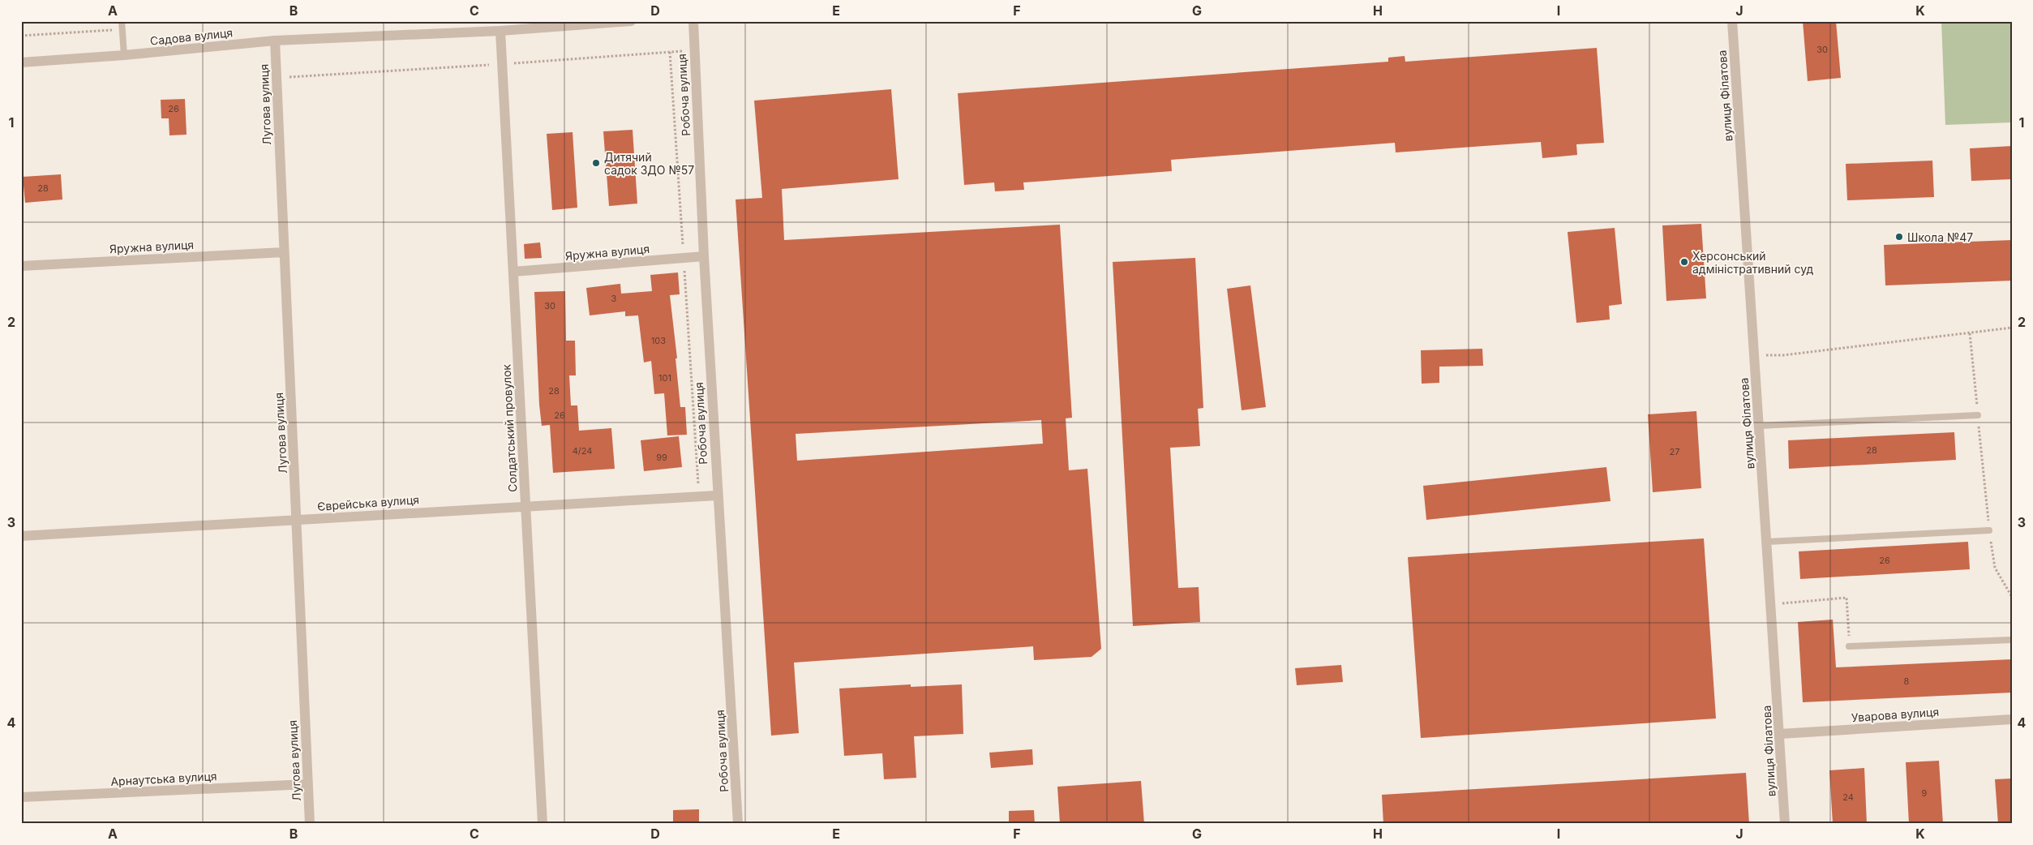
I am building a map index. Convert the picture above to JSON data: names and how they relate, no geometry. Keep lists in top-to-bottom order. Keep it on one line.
{"streets":{"street":["Садова вулиця","Робоча вулиця","вулиця Філатова","Лугова вулиця","Яружна вулиця","Солдатський провулок","Єврейська вулиця","Уварова вулиця","Арнаутська вулиця"]},"crossings":[["Садова вулиця","Лугова вулиця"],["Садова вулиця","Солдатський провулок"],["Робоча вулиця","Яружна вулиця"],["Робоча вулиця","Єврейська вулиця"],["вулиця Філатова","Уварова вулиця"],["Лугова вулиця","Яружна вулиця"],["Лугова вулиця","Єврейська вулиця"],["Лугова вулиця","Арнаутська вулиця"],["Яружна вулиця","Солдатський провулок"],["Солдатський провулок","Єврейська вулиця"]],"places":["Дитячий садок ЗДО №57","Школа №47","Херсонський адміністративний суд"],"house_numbers":["30","26","28","3","30","103","101","28","26","28","4/24","27","99","26","8","9","24"],"grid":{"columns":["A","B","C","D","E","F","G","H","I","J","K"],"rows":["1","2","3","4"]}}
